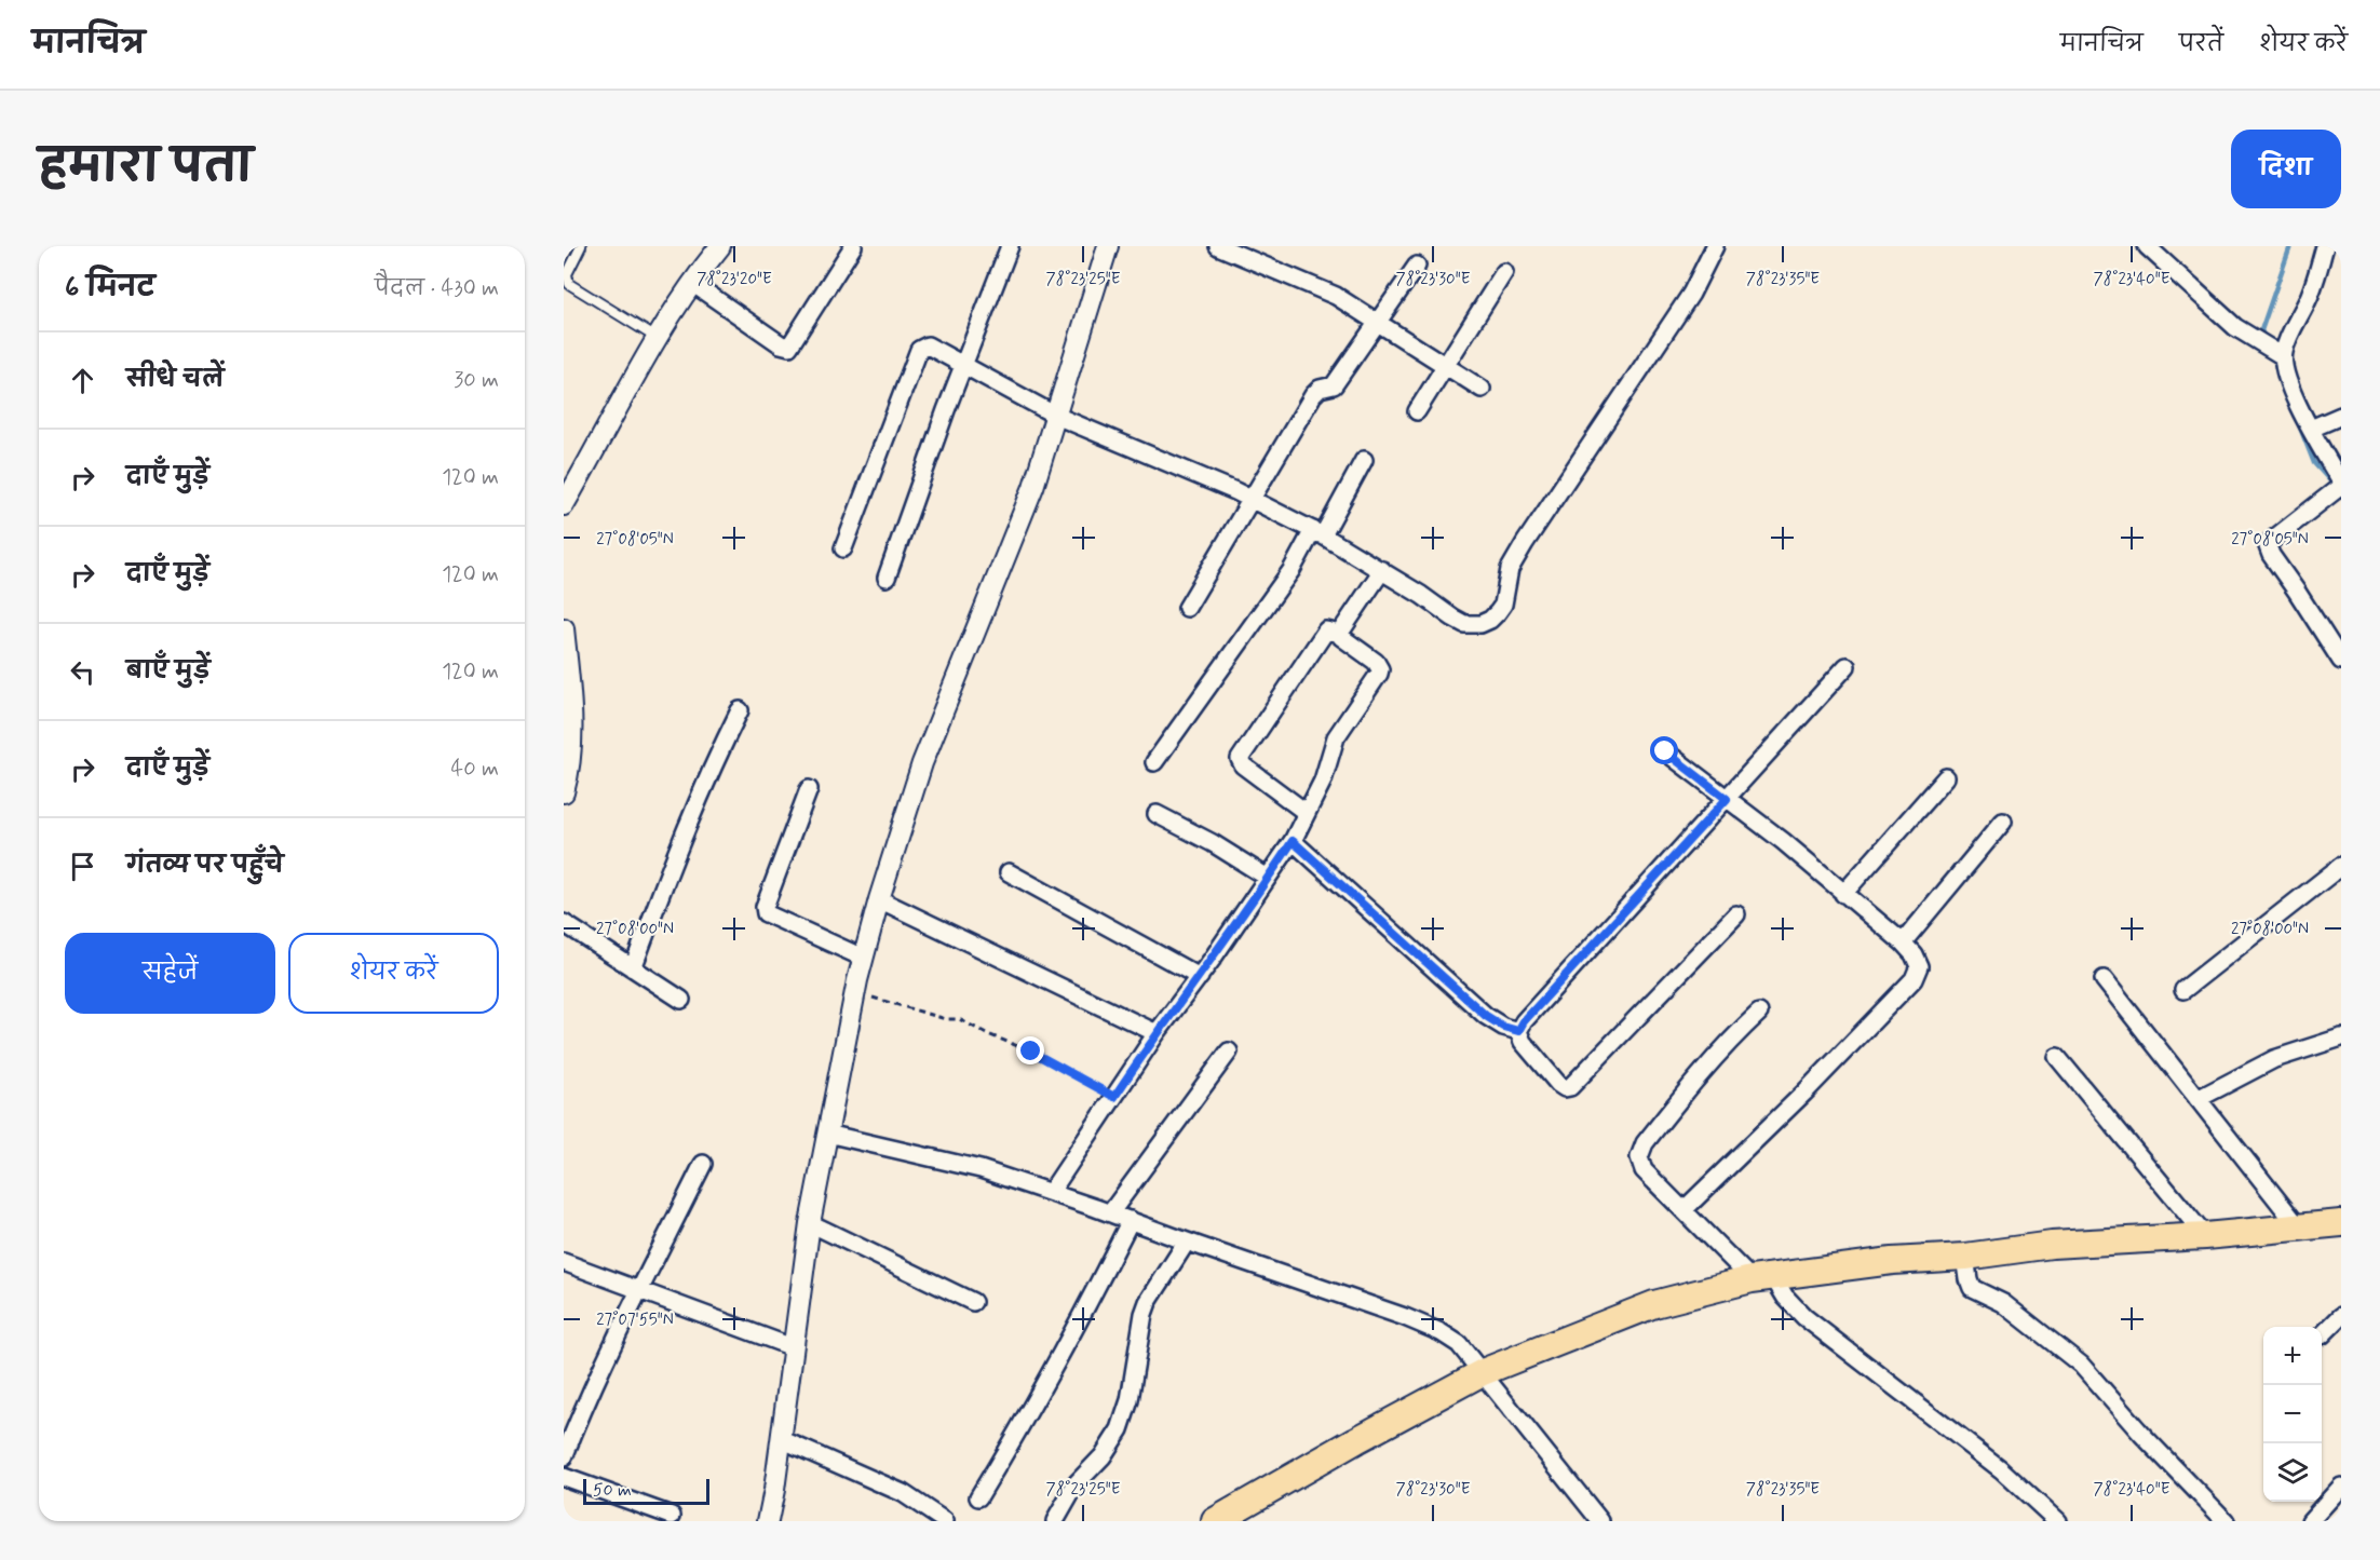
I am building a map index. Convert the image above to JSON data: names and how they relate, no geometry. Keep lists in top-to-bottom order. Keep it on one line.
{"scale_bar":"50 m","page":{"header":"मानचित्र","nav":["मानचित्र","परतें","शेयर करें"],"title":"हमारा पता","buttons":["दिशा",["सहेजें","शेयर करें"]],"heading":["6 मिनट","पैदल · 430 m"],"list":[["सीधे चलें","30 m"],["दाएँ मुड़ें","120 m"],["दाएँ मुड़ें","120 m"],["बाएँ मुड़ें","120 m"],["दाएँ मुड़ें","40 m"],"गंतव्य पर पहुँचे"],"map_buttons":["+","−"],"scale":"50 m"},"coordinates":["78°23'20\"E","78°23'25\"E","78°23'30\"E","78°23'35\"E","78°23'40\"E","27°08'05\"N","27°08'00\"N","27°07'55\"N"]}
